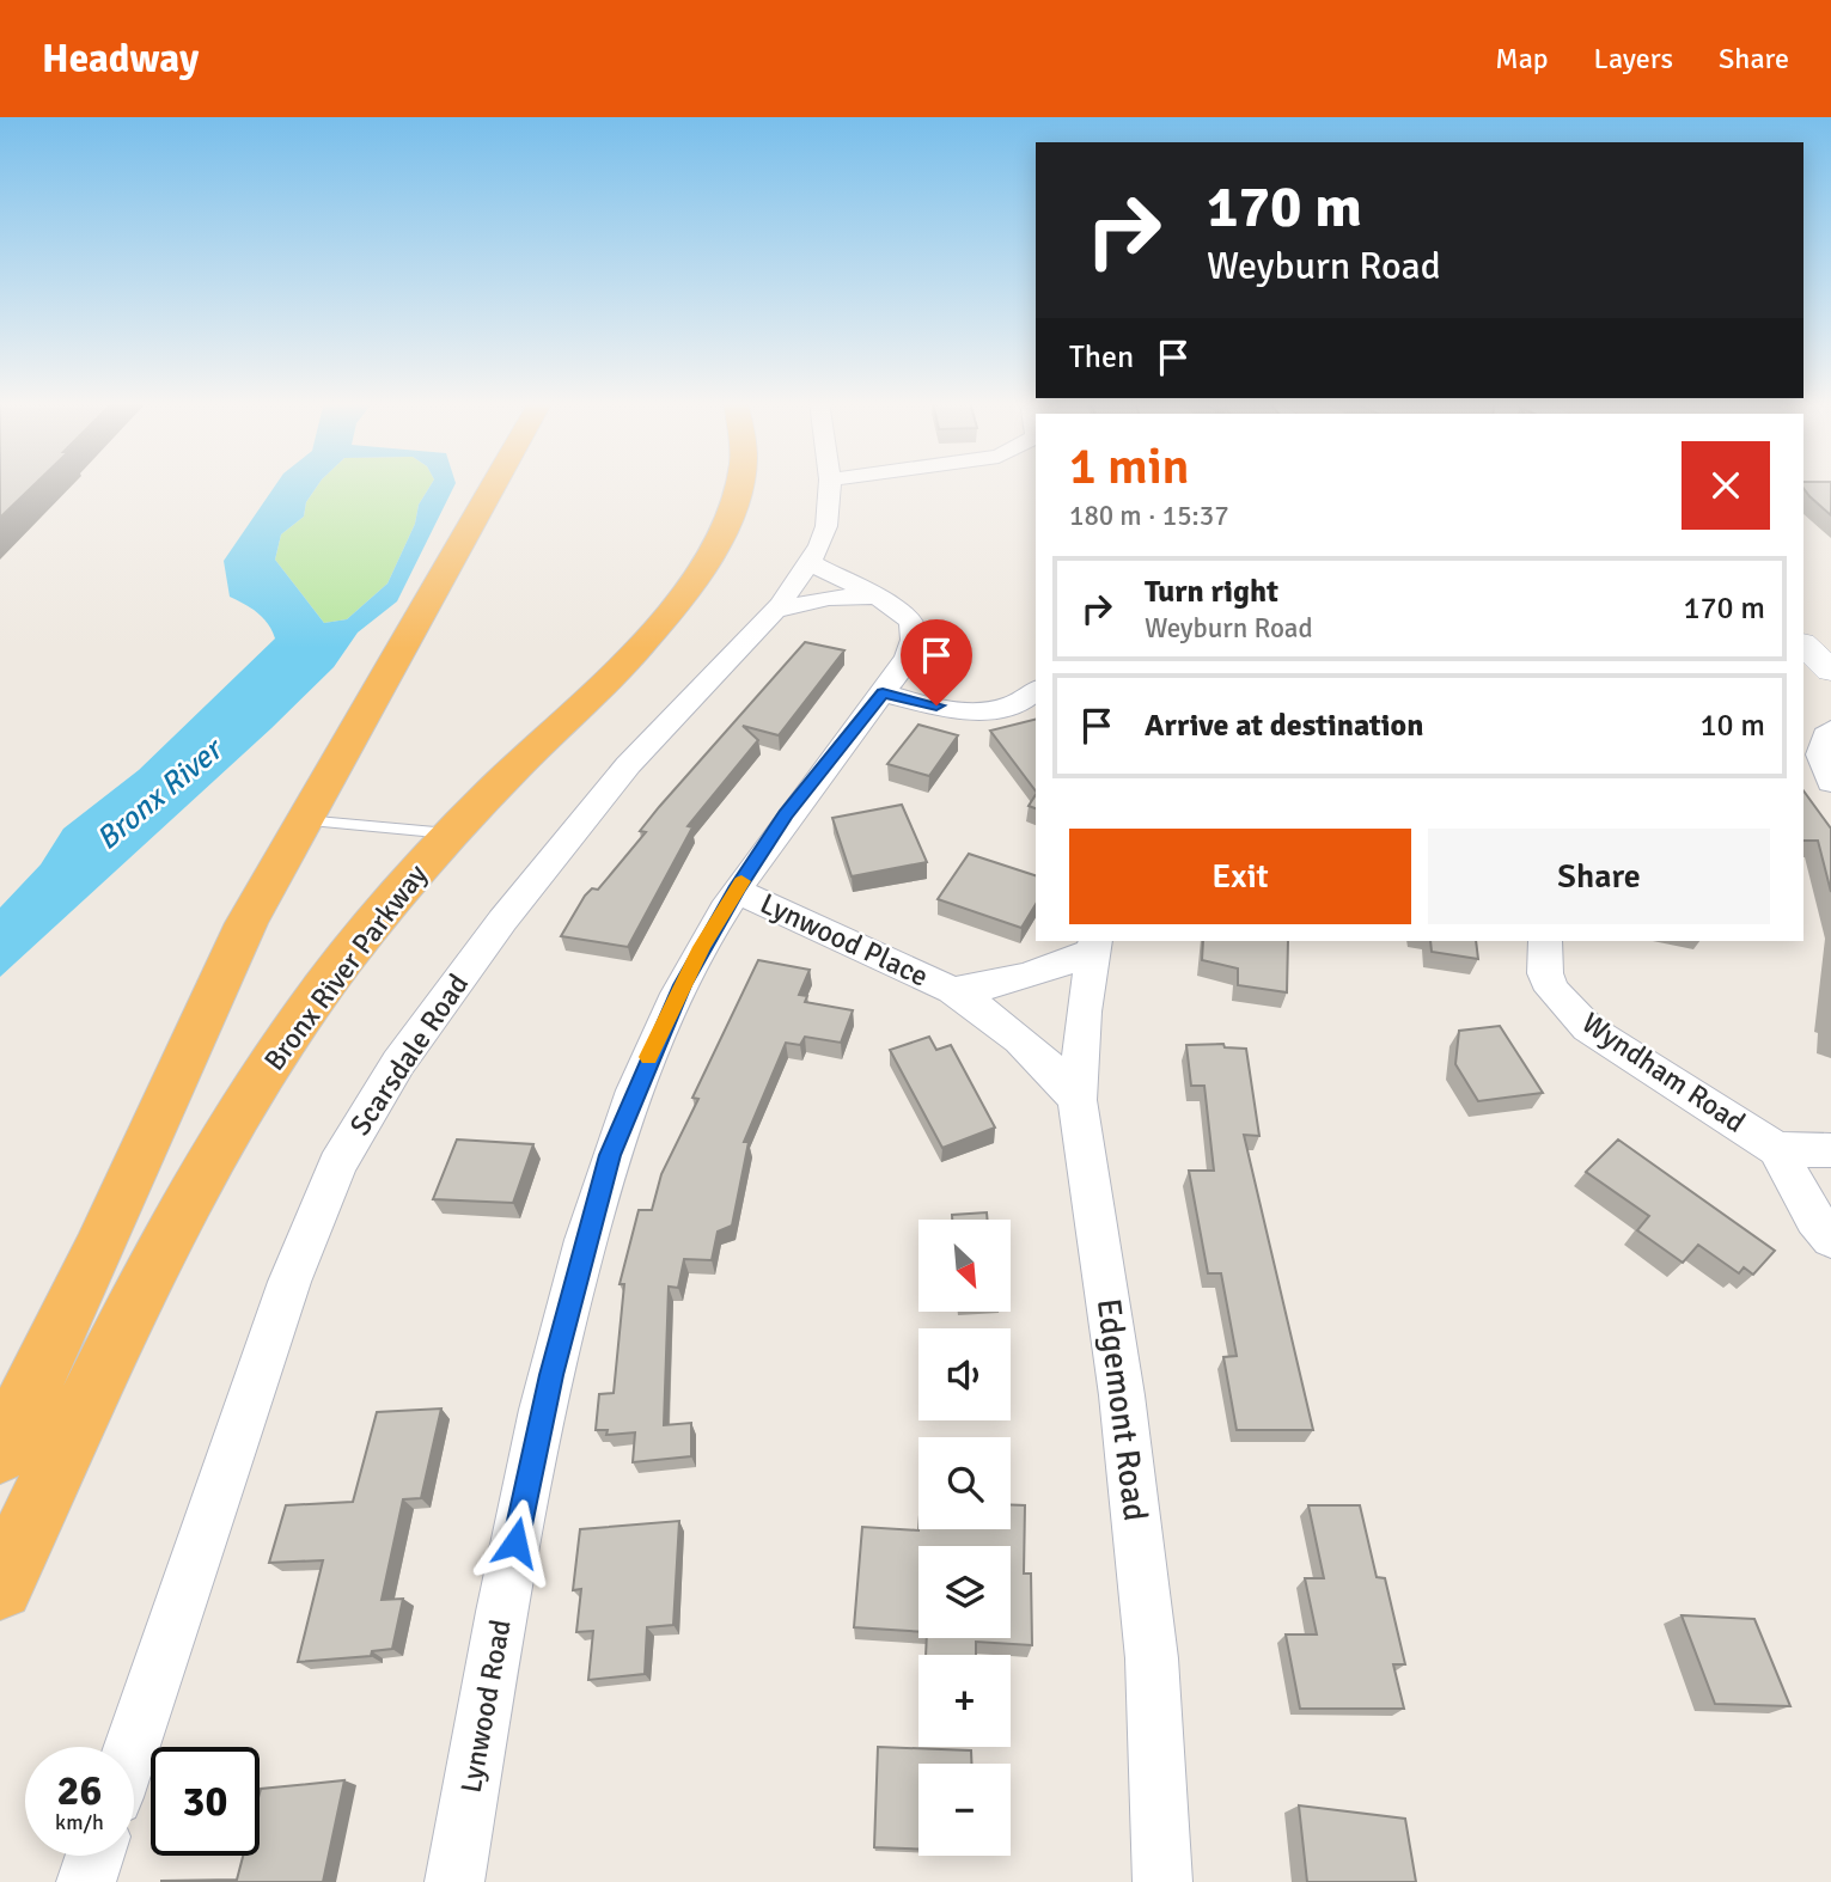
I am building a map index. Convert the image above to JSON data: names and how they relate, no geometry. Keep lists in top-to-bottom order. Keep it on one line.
{"streets":{"highway":["Bronx River Parkway"],"street":["Lynwood Place","Scarsdale Road","Wyndham Road","Edgemont Road","Lynwood Road"]},"crossings":[["Lynwood Place","Edgemont Road"],["Lynwood Place","Lynwood Road"],["Scarsdale Road","Lynwood Road"]],"water":["Bronx River"],"north":"bottom right","page":{"header":"Headway","nav":["Map","Layers","Share"],"turn":["170 m","Weyburn Road"],"then":"Then","heading":["1 min","180 m · 15:37"],"list":[{"name":"Turn right","note":"Weyburn Road","value":"170 m"},{"name":"Arrive at destination","value":"10 m"}],"buttons":["Exit","Share"],"map_buttons":["+","−"],"speed":"26 km/h","limit":"30"}}
